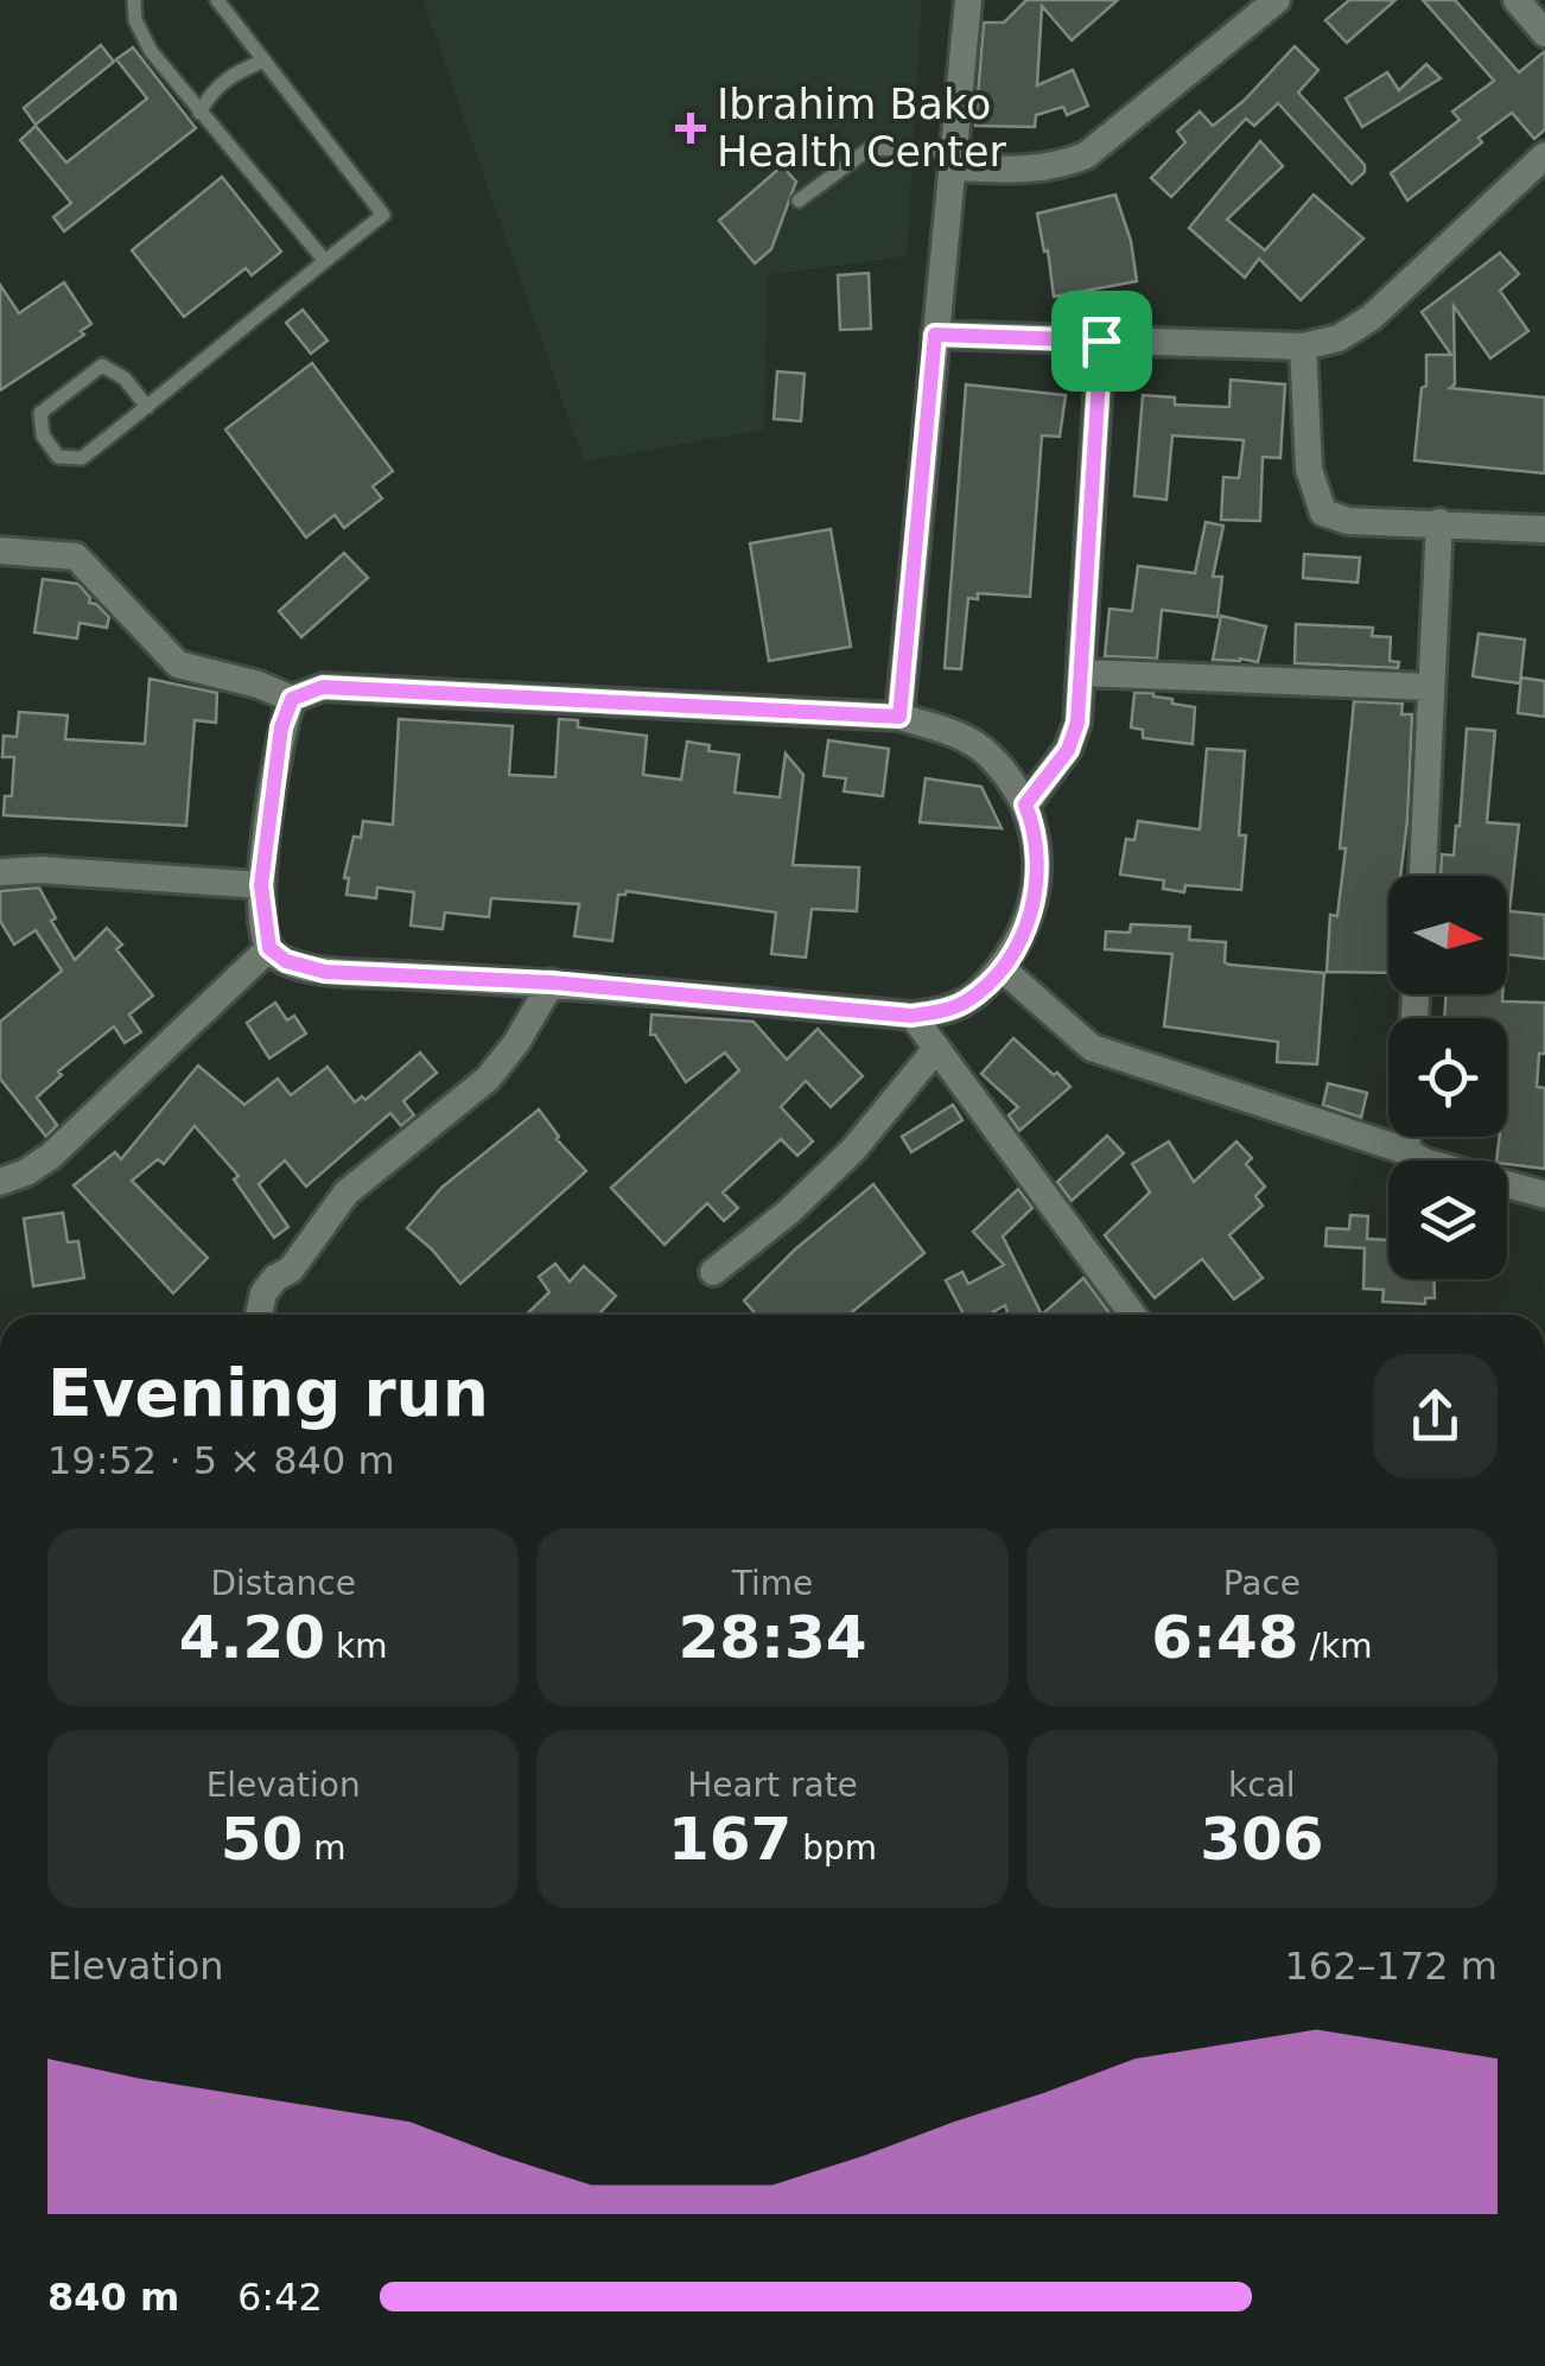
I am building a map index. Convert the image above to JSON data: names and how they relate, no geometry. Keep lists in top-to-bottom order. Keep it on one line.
{"places":{"health":["Ibrahim Bako Health Center"]},"north":"right","page":{"heading":["Evening run","19:52 · 5 × 840 m"],"stats":[["Distance","4.20 km"],["Time","28:34"],["Pace","6:48 /km"],["Elevation","50 m"],["Heart rate","167 bpm"],["kcal","306"]],"chart":["Elevation","162–172 m"],"list":[{"name":"840 m","note":"6:42"}]}}
